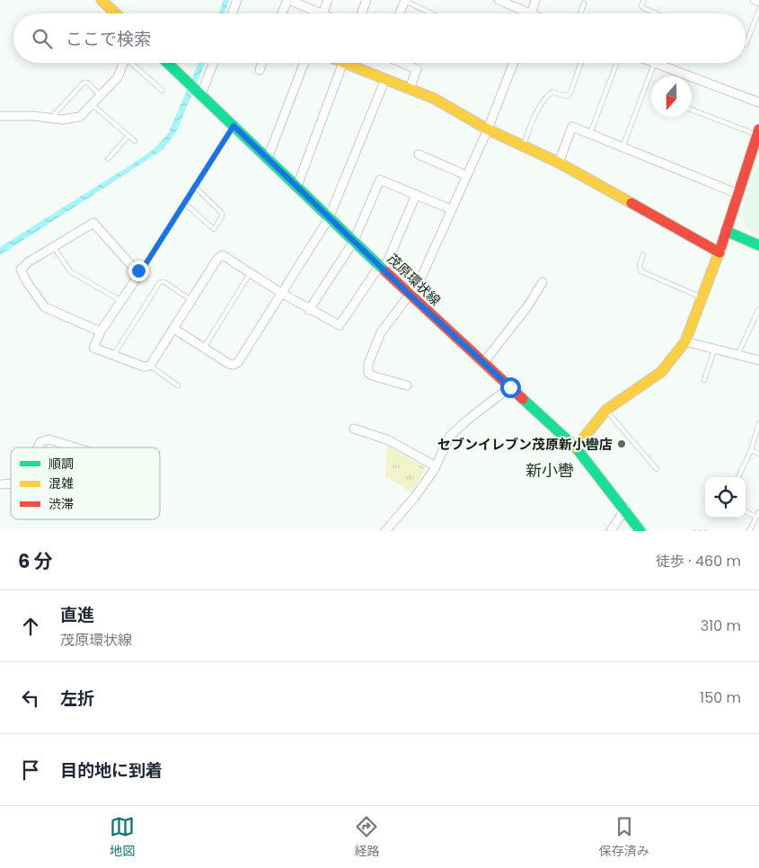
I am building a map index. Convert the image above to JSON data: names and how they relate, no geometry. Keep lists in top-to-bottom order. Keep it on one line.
{"streets":{"street":["茂原環状線"]},"districts":["新小轡"],"places":["セブンイレブン茂原新小轡店"],"legend":["順調","混雑","渋滞"],"north":"bottom","page":{"search":"ここで検索","heading":["6 分","徒歩 · 460 m"],"list":[["直進","茂原環状線","310 m"],["左折","150 m"],"目的地に到着"],"nav":["地図","経路","保存済み"]}}
